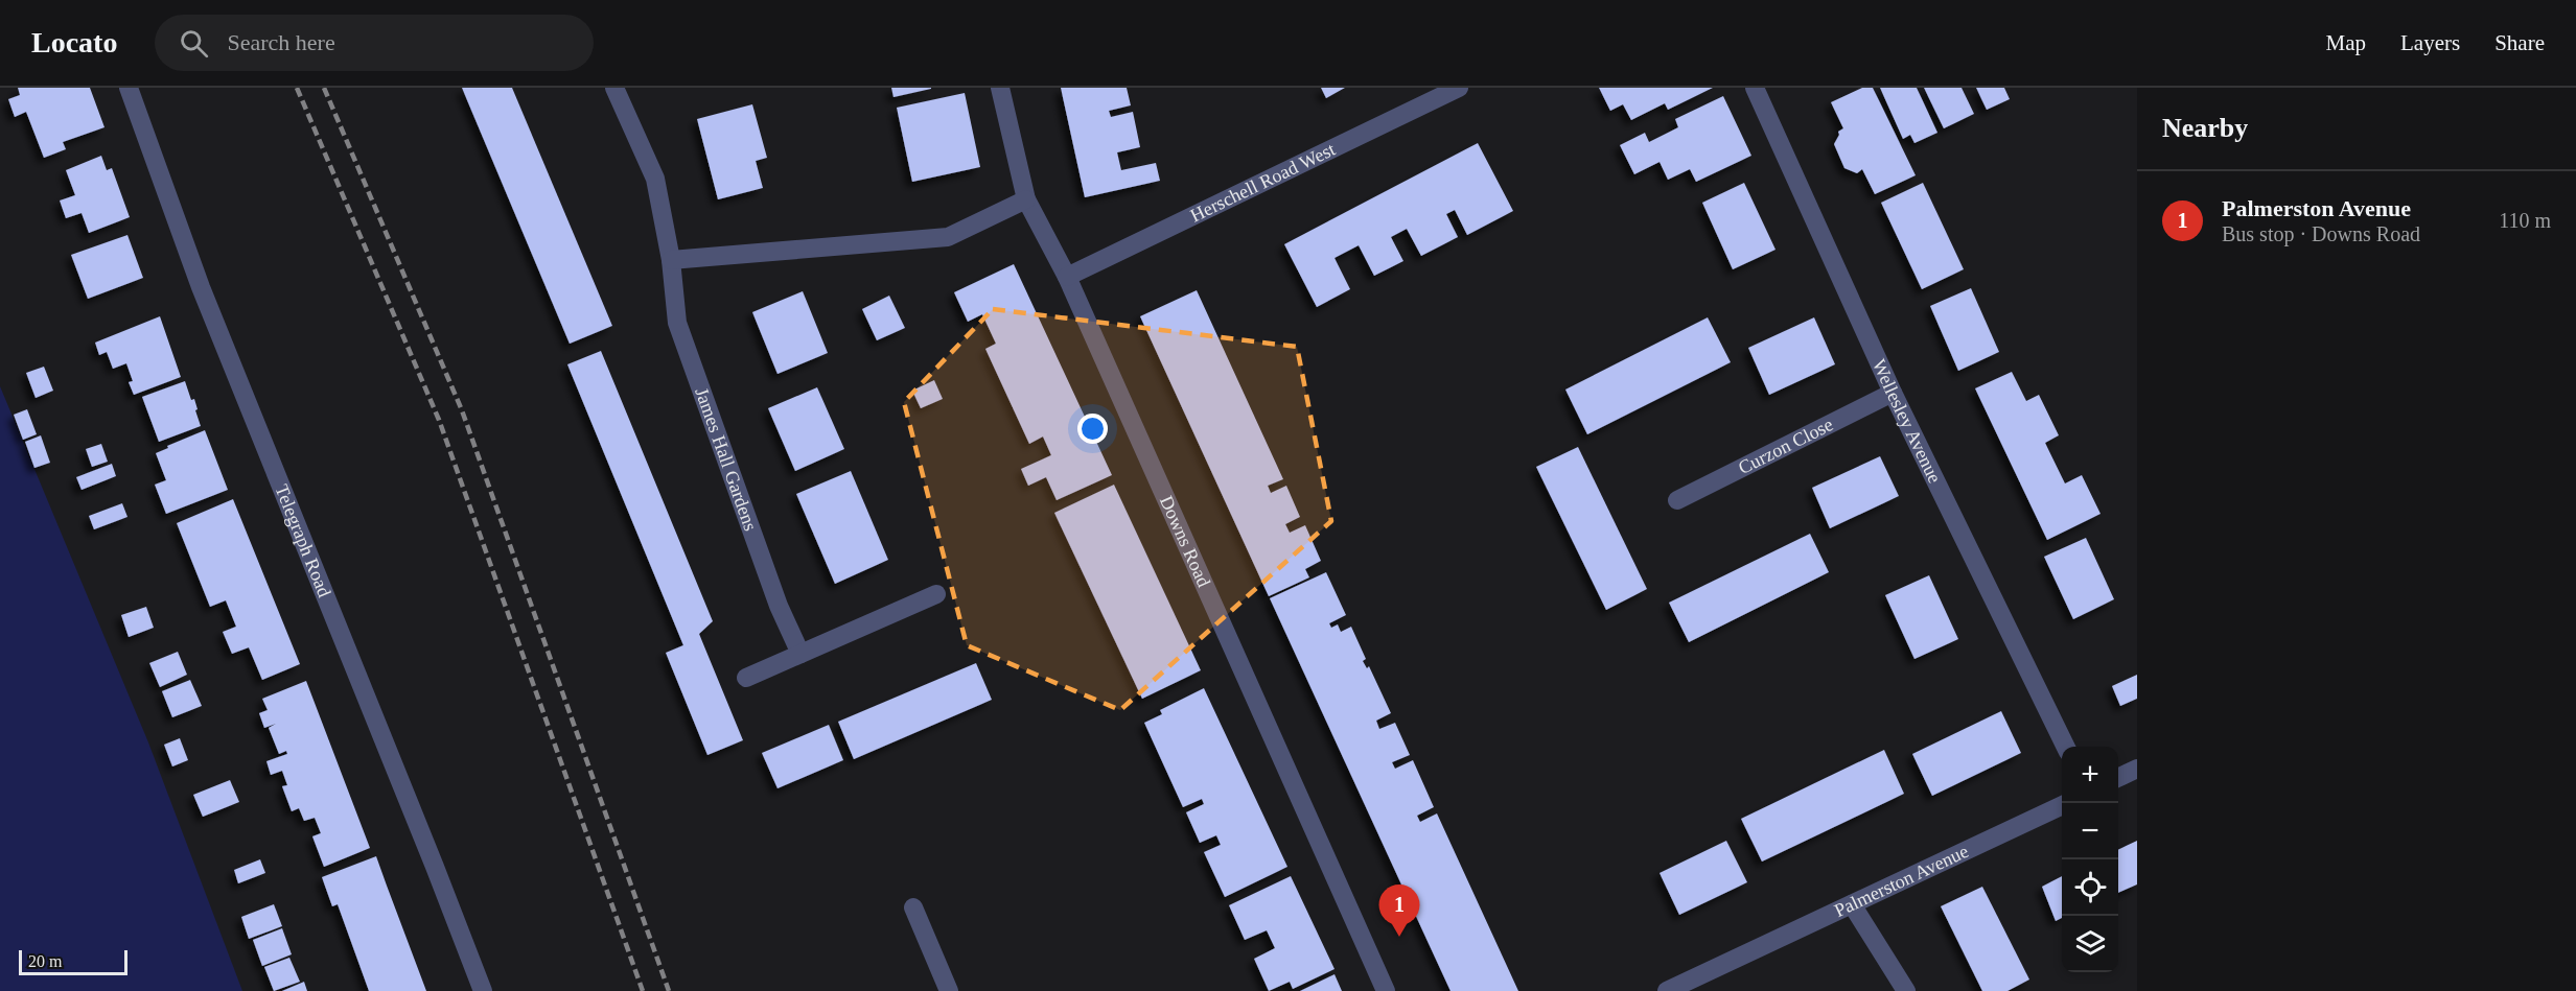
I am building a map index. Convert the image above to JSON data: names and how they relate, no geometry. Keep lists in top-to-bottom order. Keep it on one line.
{"streets":{"street":["Herschell Road West","Wellesley Avenue","Curzon Close","James Hall Gardens","Telegraph Road","Downs Road","Palmerston Avenue"]},"crossings":[["Herschell Road West","Downs Road"],["Wellesley Avenue","Curzon Close"]],"scale_bar":"20 m","page":{"header":"Locato","search":"Search here","nav":["Map","Layers","Share"],"heading":"Nearby","list":[{"mark":"1","name":"Palmerston Avenue","note":"Bus stop · Downs Road","value":"110 m"}],"map_buttons":["+","−"],"pins":"1","scale":"20 m"}}
